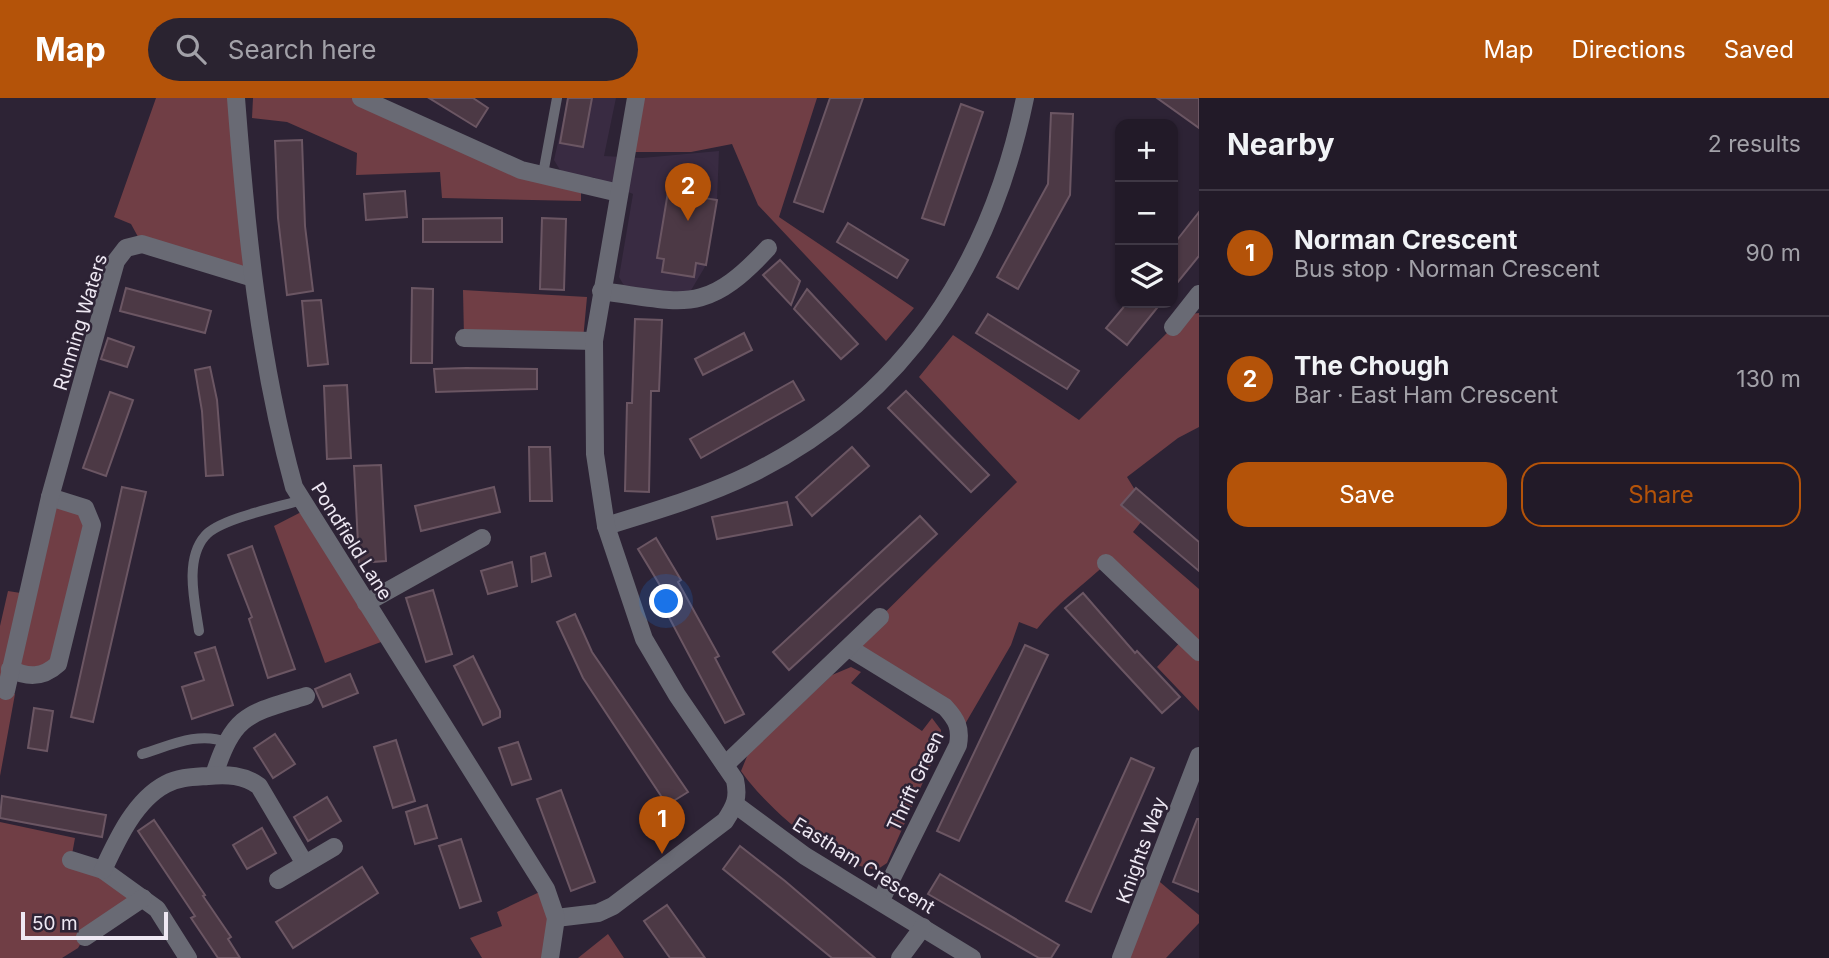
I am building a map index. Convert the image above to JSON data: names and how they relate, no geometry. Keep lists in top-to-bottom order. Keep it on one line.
{"streets":{"street":["Running Waters","Pondfield Lane","Thrift Green","Knights Way","Eastham Crescent"]},"crossings":[["Running Waters","Pondfield Lane"],["Thrift Green","Eastham Crescent"]],"scale_bar":"50 m","page":{"header":"Map","search":"Search here","nav":["Map","Directions","Saved"],"heading":["Nearby","2 results"],"map_buttons":["+","−"],"pins":["2","1"],"list":[{"mark":"1","name":"Norman Crescent","note":"Bus stop · Norman Crescent","value":"90 m"},{"mark":"2","name":"The Chough","note":"Bar · East Ham Crescent","value":"130 m"}],"buttons":["Save","Share"],"scale":"50 m"}}
